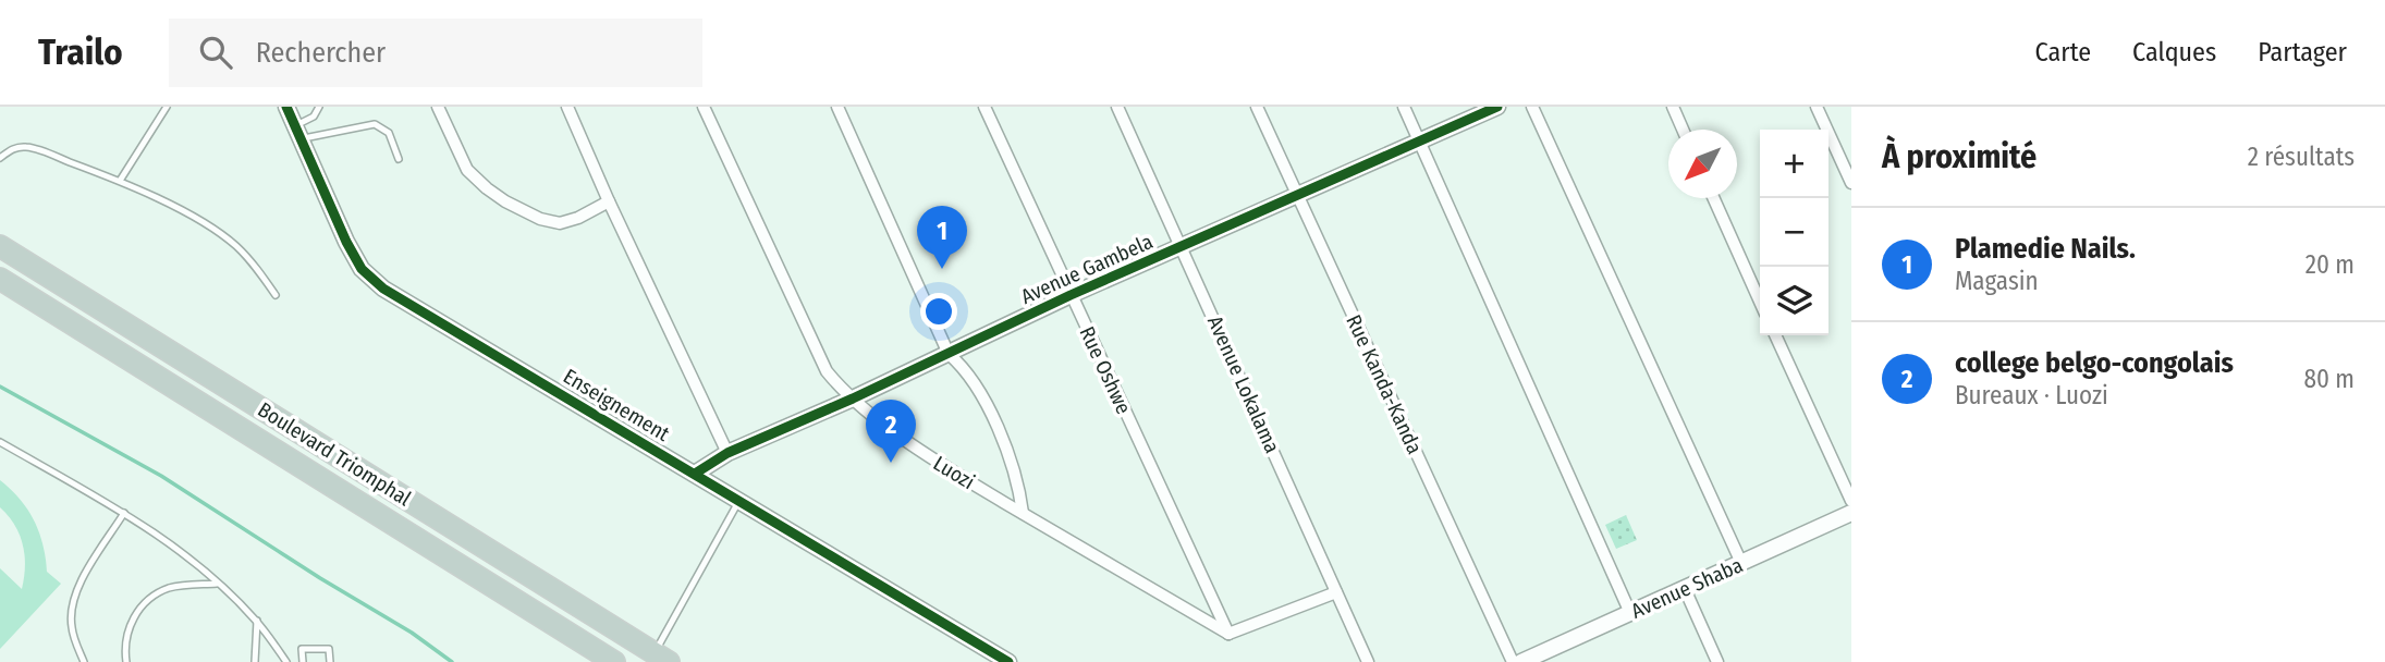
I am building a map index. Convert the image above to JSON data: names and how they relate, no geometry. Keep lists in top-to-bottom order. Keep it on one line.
{"streets":{"highway":["Boulevard Triomphal"],"street":["Avenue Gambela","Rue Oshwe","Avenue Lokalama","Rue Kanda-Kanda","Enseignement","Luozi","Avenue Shaba"]},"crossings":[["Avenue Gambela","Rue Oshwe"],["Avenue Gambela","Avenue Lokalama"],["Avenue Gambela","Rue Kanda-Kanda"],["Avenue Gambela","Enseignement"],["Avenue Gambela","Luozi"],["Rue Oshwe","Luozi"]],"north":"bottom left","page":{"header":"Trailo","search":"Rechercher","nav":["Carte","Calques","Partager"],"heading":["À proximité","2 résultats"],"map_buttons":["+","−"],"pins":["1","2"],"list":[{"mark":"1","name":"Plamedie Nails.","note":"Magasin","value":"20 m"},{"mark":"2","name":"college belgo-congolais","note":"Bureaux · Luozi","value":"80 m"}]}}
